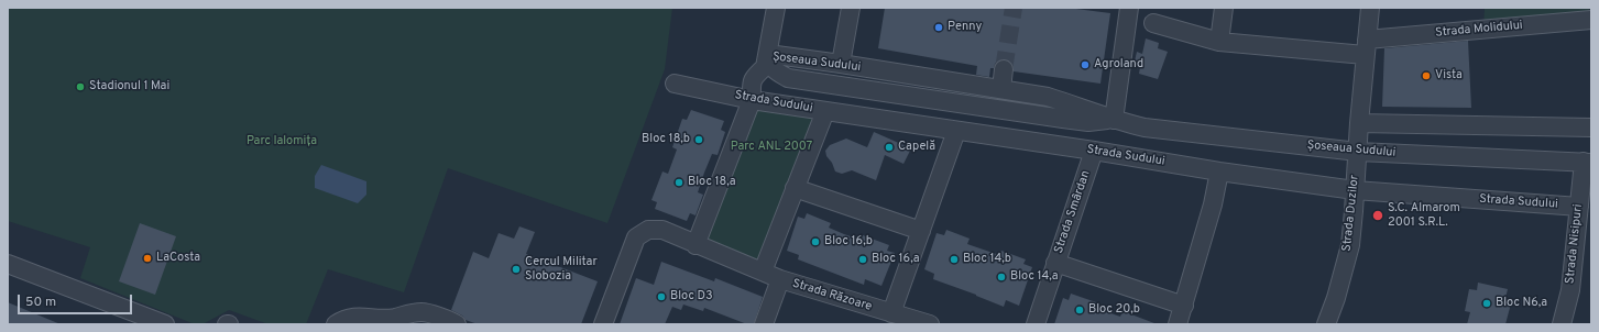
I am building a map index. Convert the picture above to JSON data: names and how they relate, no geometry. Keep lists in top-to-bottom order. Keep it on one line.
{"streets":{"street":["Strada Molidului","Șoseaua Sudului","Strada Sudului","Strada Smârdan","Strada Duzilor","Strada Nisipuri","Strada Răzoare"]},"crossings":[["Strada Molidului","Strada Duzilor"],["Șoseaua Sudului","Strada Duzilor"],["Șoseaua Sudului","Strada Nisipuri"],["Strada Sudului","Strada Smârdan"],["Strada Sudului","Strada Duzilor"],["Strada Sudului","Strada Nisipuri"]],"parks":["Parc Ialomița","Parc ANL 2007"],"places":["Penny","Agroland","Vista","Stadionul 1 Mai","Bloc 18,b","Capelă","Bloc 18,a","S.C. Almarom 2001 S.R.L.","Bloc 16,b","LaCosta","Bloc 16,a","Bloc 14,b","Cercul Militar Slobozia","Bloc 14,a","Bloc D3","Bloc N6,a","Bloc 20,b"],"scale_bar":"50 m"}
